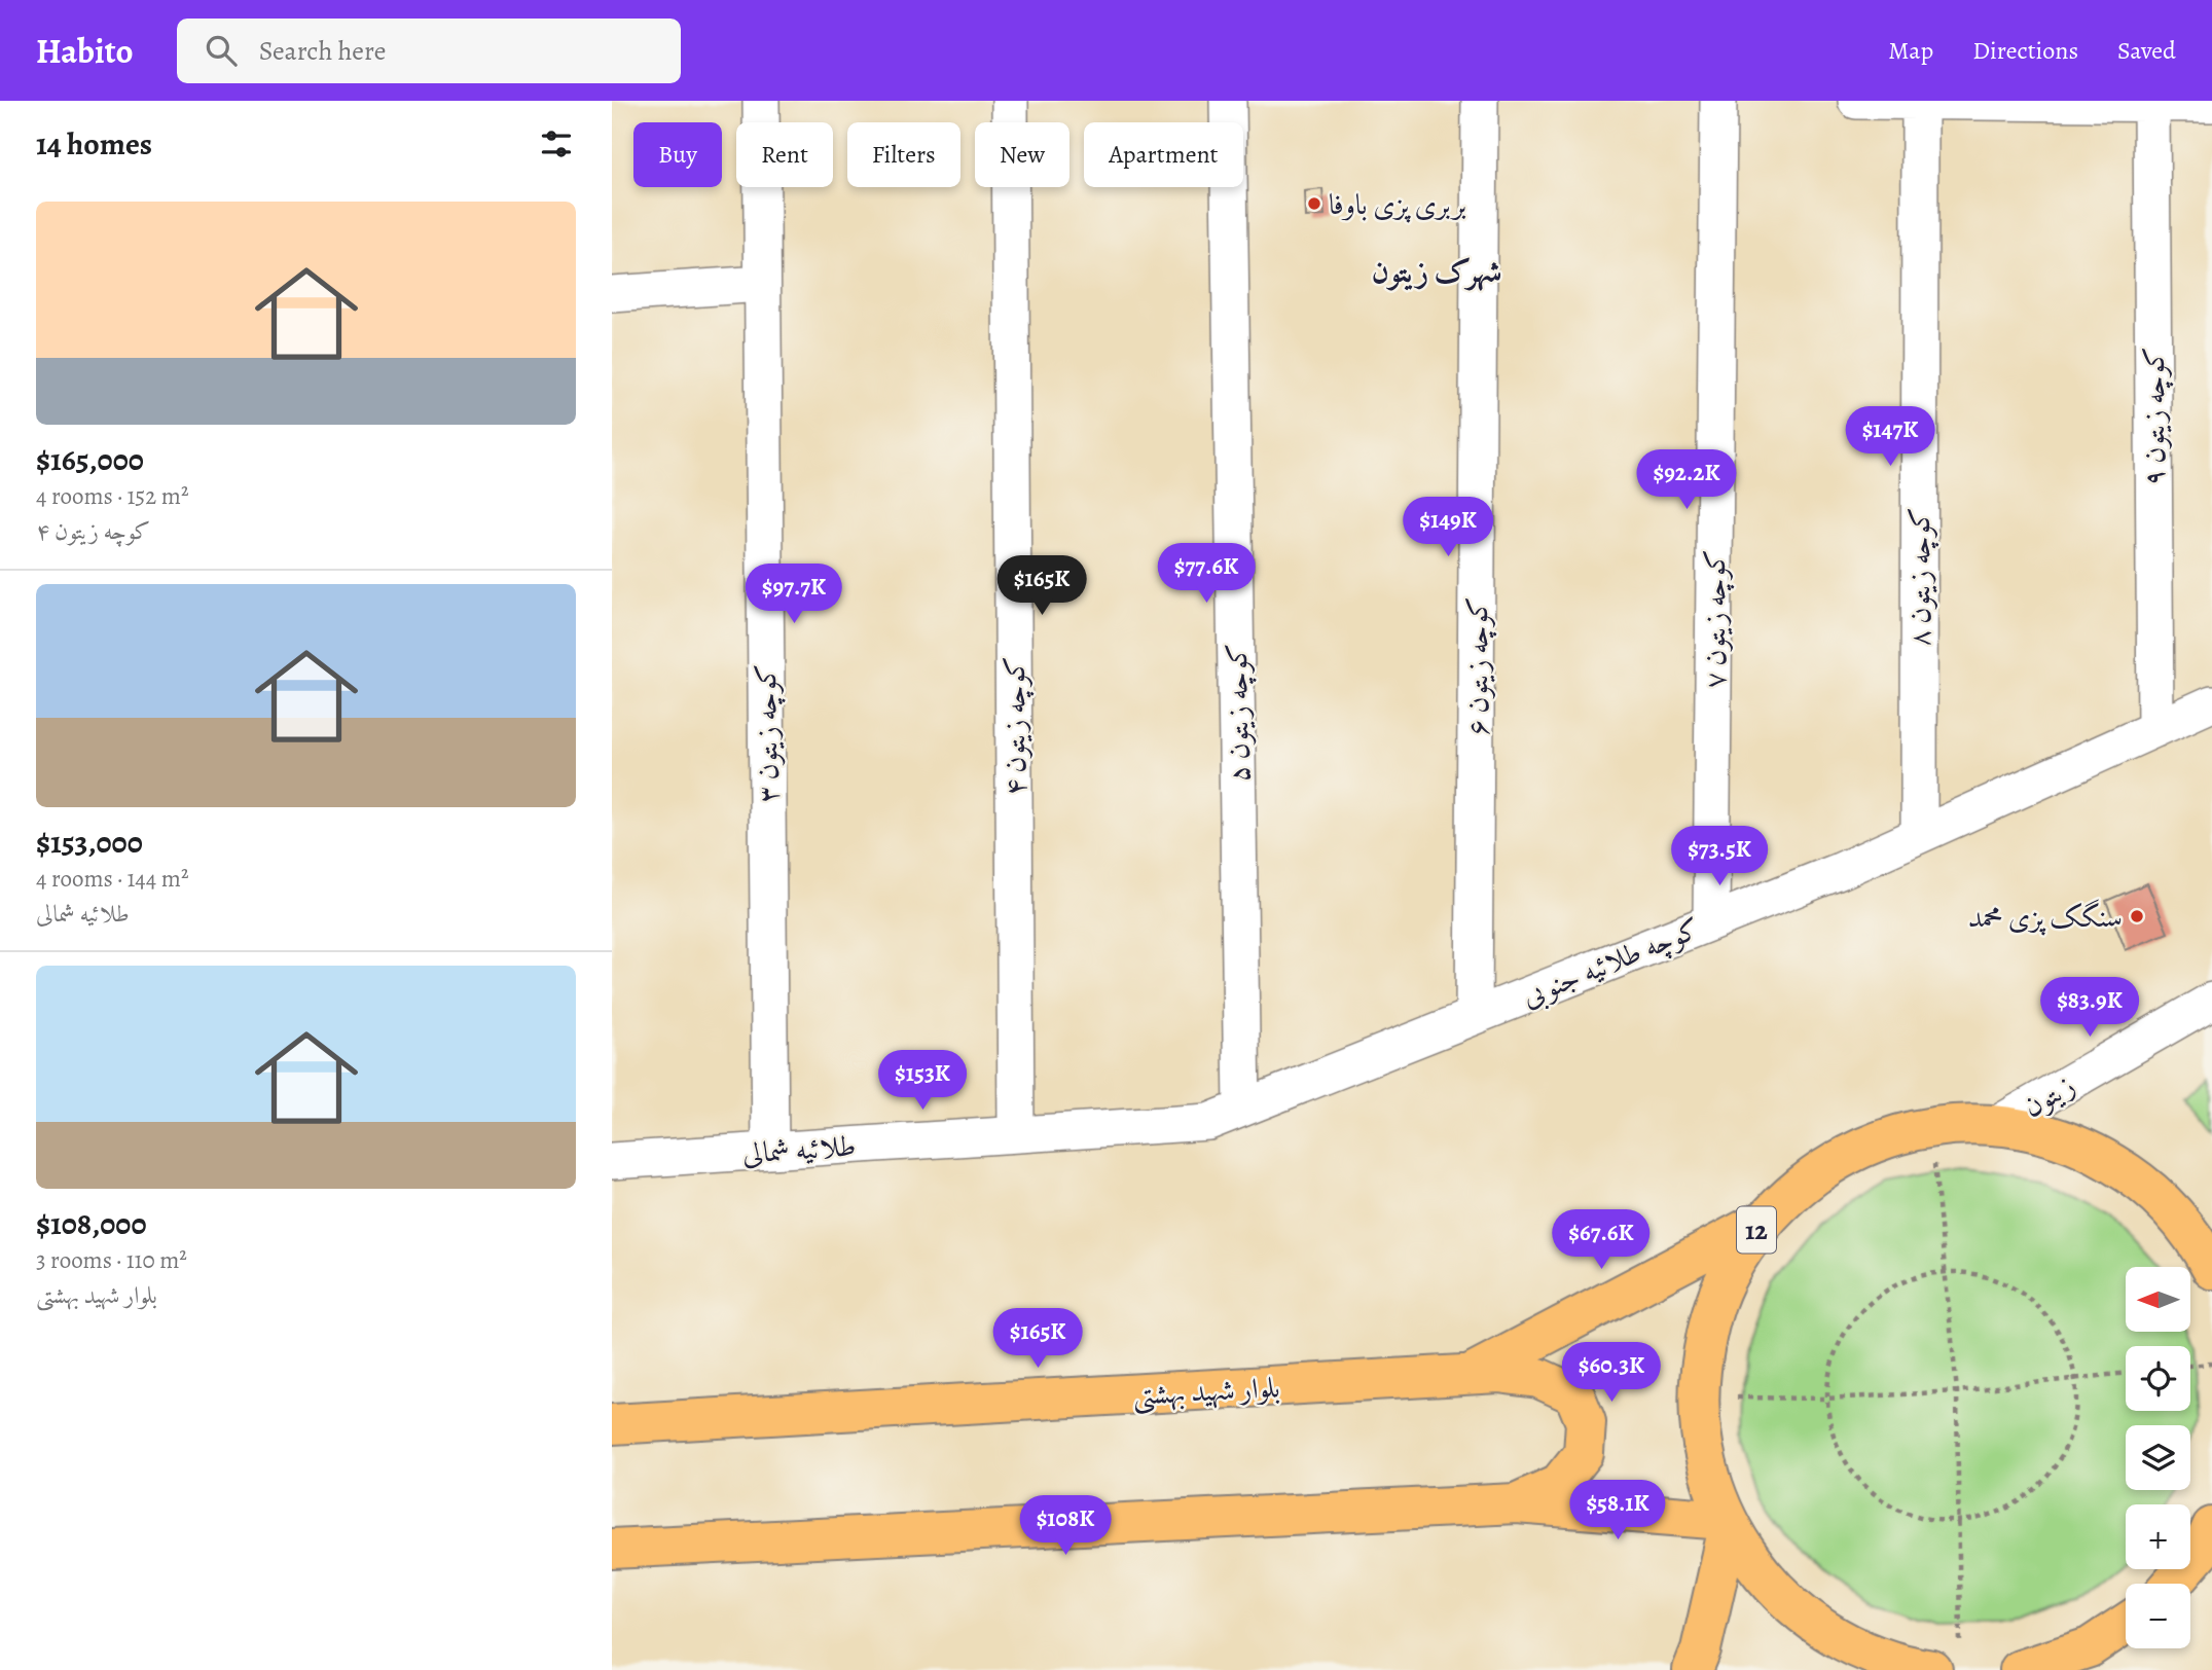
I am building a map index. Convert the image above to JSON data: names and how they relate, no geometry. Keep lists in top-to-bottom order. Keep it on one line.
{"streets":{"main road":["12","بلوار شهید بهشتی"],"street":["کوچه زیتون ۹","کوچه زیتون ۸","کوچه زیتون ۷","کوچه زیتون ۶","کوچه زیتون ۵","کوچه زیتون ۴","کوچه زیتون ۳","کوچه طلائیه جنوبی","زيتون","طلائیه شمالی"]},"crossings":[["کوچه زیتون ۹","کوچه طلائیه جنوبی"],["کوچه زیتون ۸","کوچه طلائیه جنوبی"],["کوچه زیتون ۷","کوچه طلائیه جنوبی"],["کوچه زیتون ۶","کوچه طلائیه جنوبی"],["کوچه زیتون ۵","کوچه طلائیه جنوبی"],["کوچه زیتون ۵","طلائیه شمالی"],["کوچه زیتون ۴","طلائیه شمالی"],["کوچه زیتون ۳","طلائیه شمالی"],["کوچه طلائیه جنوبی","طلائیه شمالی"],["زيتون","12"],["12","بلوار شهید بهشتی"]],"districts":["شهرک زیتون"],"places":["بربری پزی باوفا","سنگک پزی محمد"],"north":"left","page":{"header":"Habito","search":"Search here","nav":["Map","Directions","Saved"],"heading":"14 homes","chip":["Buy","Rent","Filters","New","Apartment"],"list":[{"name":"$165,000","note":"4 rooms · 152 m² · کوچه زیتون ۴"},{"name":"$153,000","note":"4 rooms · 144 m² · طلائیه شمالی"},{"name":"$108,000","note":"3 rooms · 110 m² · بلوار شهید بهشتی"}],"price":["$147K","$92.2K","$149K","$77.6K","$165K","$97.7K","$73.5K","$83.9K","$153K","$67.6K","$165K","$60.3K","$58.1K","$108K"],"map_buttons":["+","−"]}}
